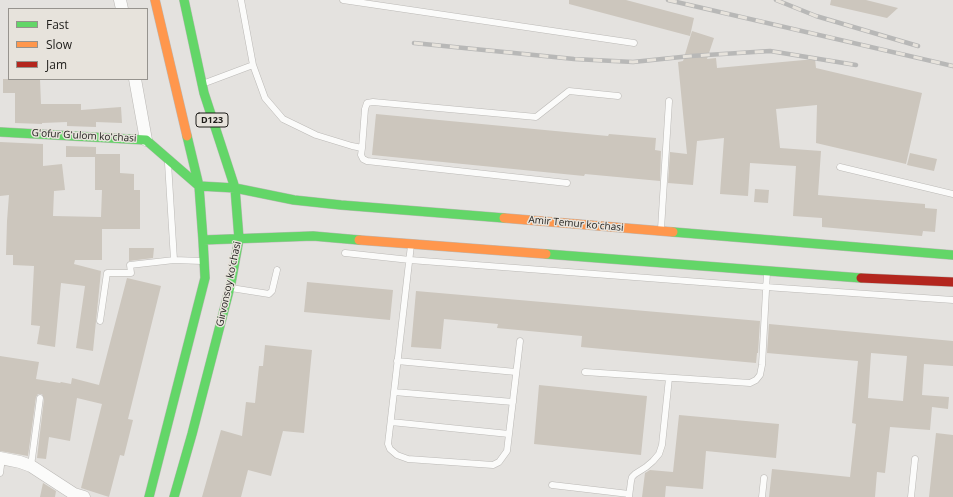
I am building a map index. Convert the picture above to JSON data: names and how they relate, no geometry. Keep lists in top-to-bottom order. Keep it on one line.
{"streets":{"main road":["D123","Gʻofur Gʻulom koʻchasi","Amir Temur koʻchasi","Girvonsoy koʻchasi"]},"crossings":[["D123","Gʻofur Gʻulom koʻchasi"],["D123","Amir Temur koʻchasi"],["Gʻofur Gʻulom koʻchasi","Amir Temur koʻchasi"],["Amir Temur koʻchasi","Girvonsoy koʻchasi"]],"legend":["Fast","Slow","Jam"]}
